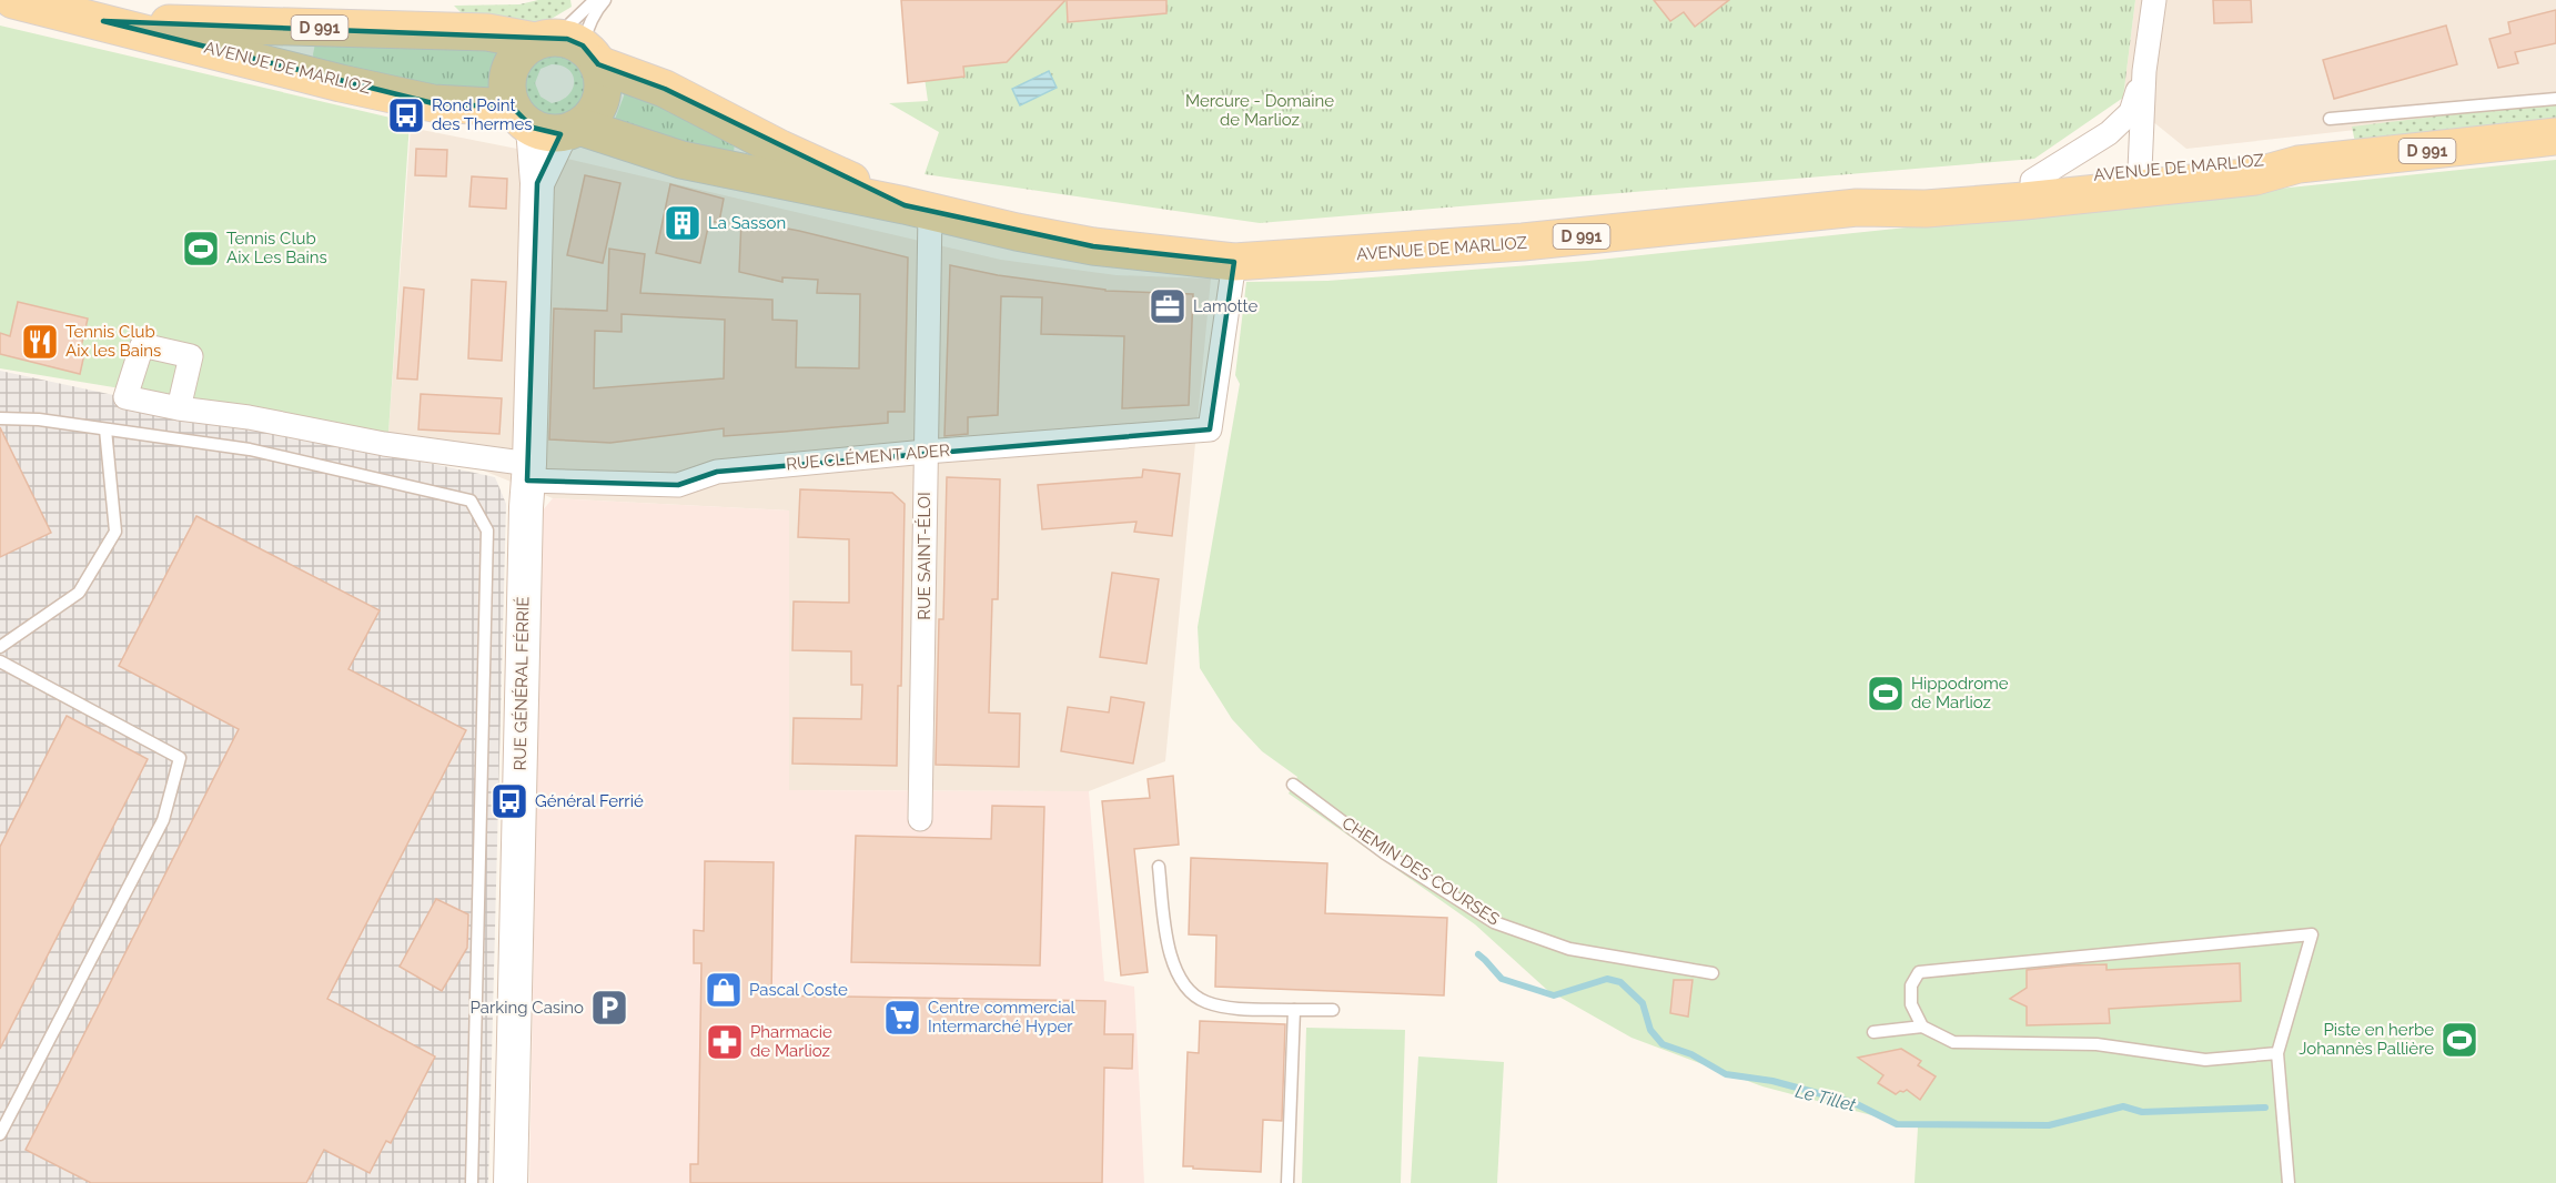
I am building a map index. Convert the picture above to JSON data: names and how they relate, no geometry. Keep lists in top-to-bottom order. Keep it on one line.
{"streets":{"main road":["D 991","AVENUE DE MARLIOZ","RUE GÉNÉRAL FÉRRIÉ"],"street":["RUE CLÉMENT ADER","RUE SAINT-ÉLOI"],"lane":["CHEMIN DES COURSES"]},"crossings":[["D 991","AVENUE DE MARLIOZ"],["AVENUE DE MARLIOZ","RUE CLÉMENT ADER"],["AVENUE DE MARLIOZ","RUE SAINT-ÉLOI"],["AVENUE DE MARLIOZ","RUE GÉNÉRAL FÉRRIÉ"],["RUE CLÉMENT ADER","RUE SAINT-ÉLOI"],["RUE CLÉMENT ADER","RUE GÉNÉRAL FÉRRIÉ"]],"water":["Le Tillet"],"parks":["Mercure - Domaine de Marlioz"],"places":{"bus stop":["Rond Point des Thermes","Général Ferrié"],"building":["La Sasson"],"sports":["Tennis Club Aix Les Bains","Hippodrome de Marlioz","Piste en herbe Johannès Pallière"],"office":["Lamotte"],"restaurant":["Tennis Club Aix les Bains"],"shop":["Pascal Coste"],"parking":["Parking Casino"],"supermarket":["Centre commercial Intermarché Hyper"],"pharmacy":["Pharmacie de Marlioz"]}}
